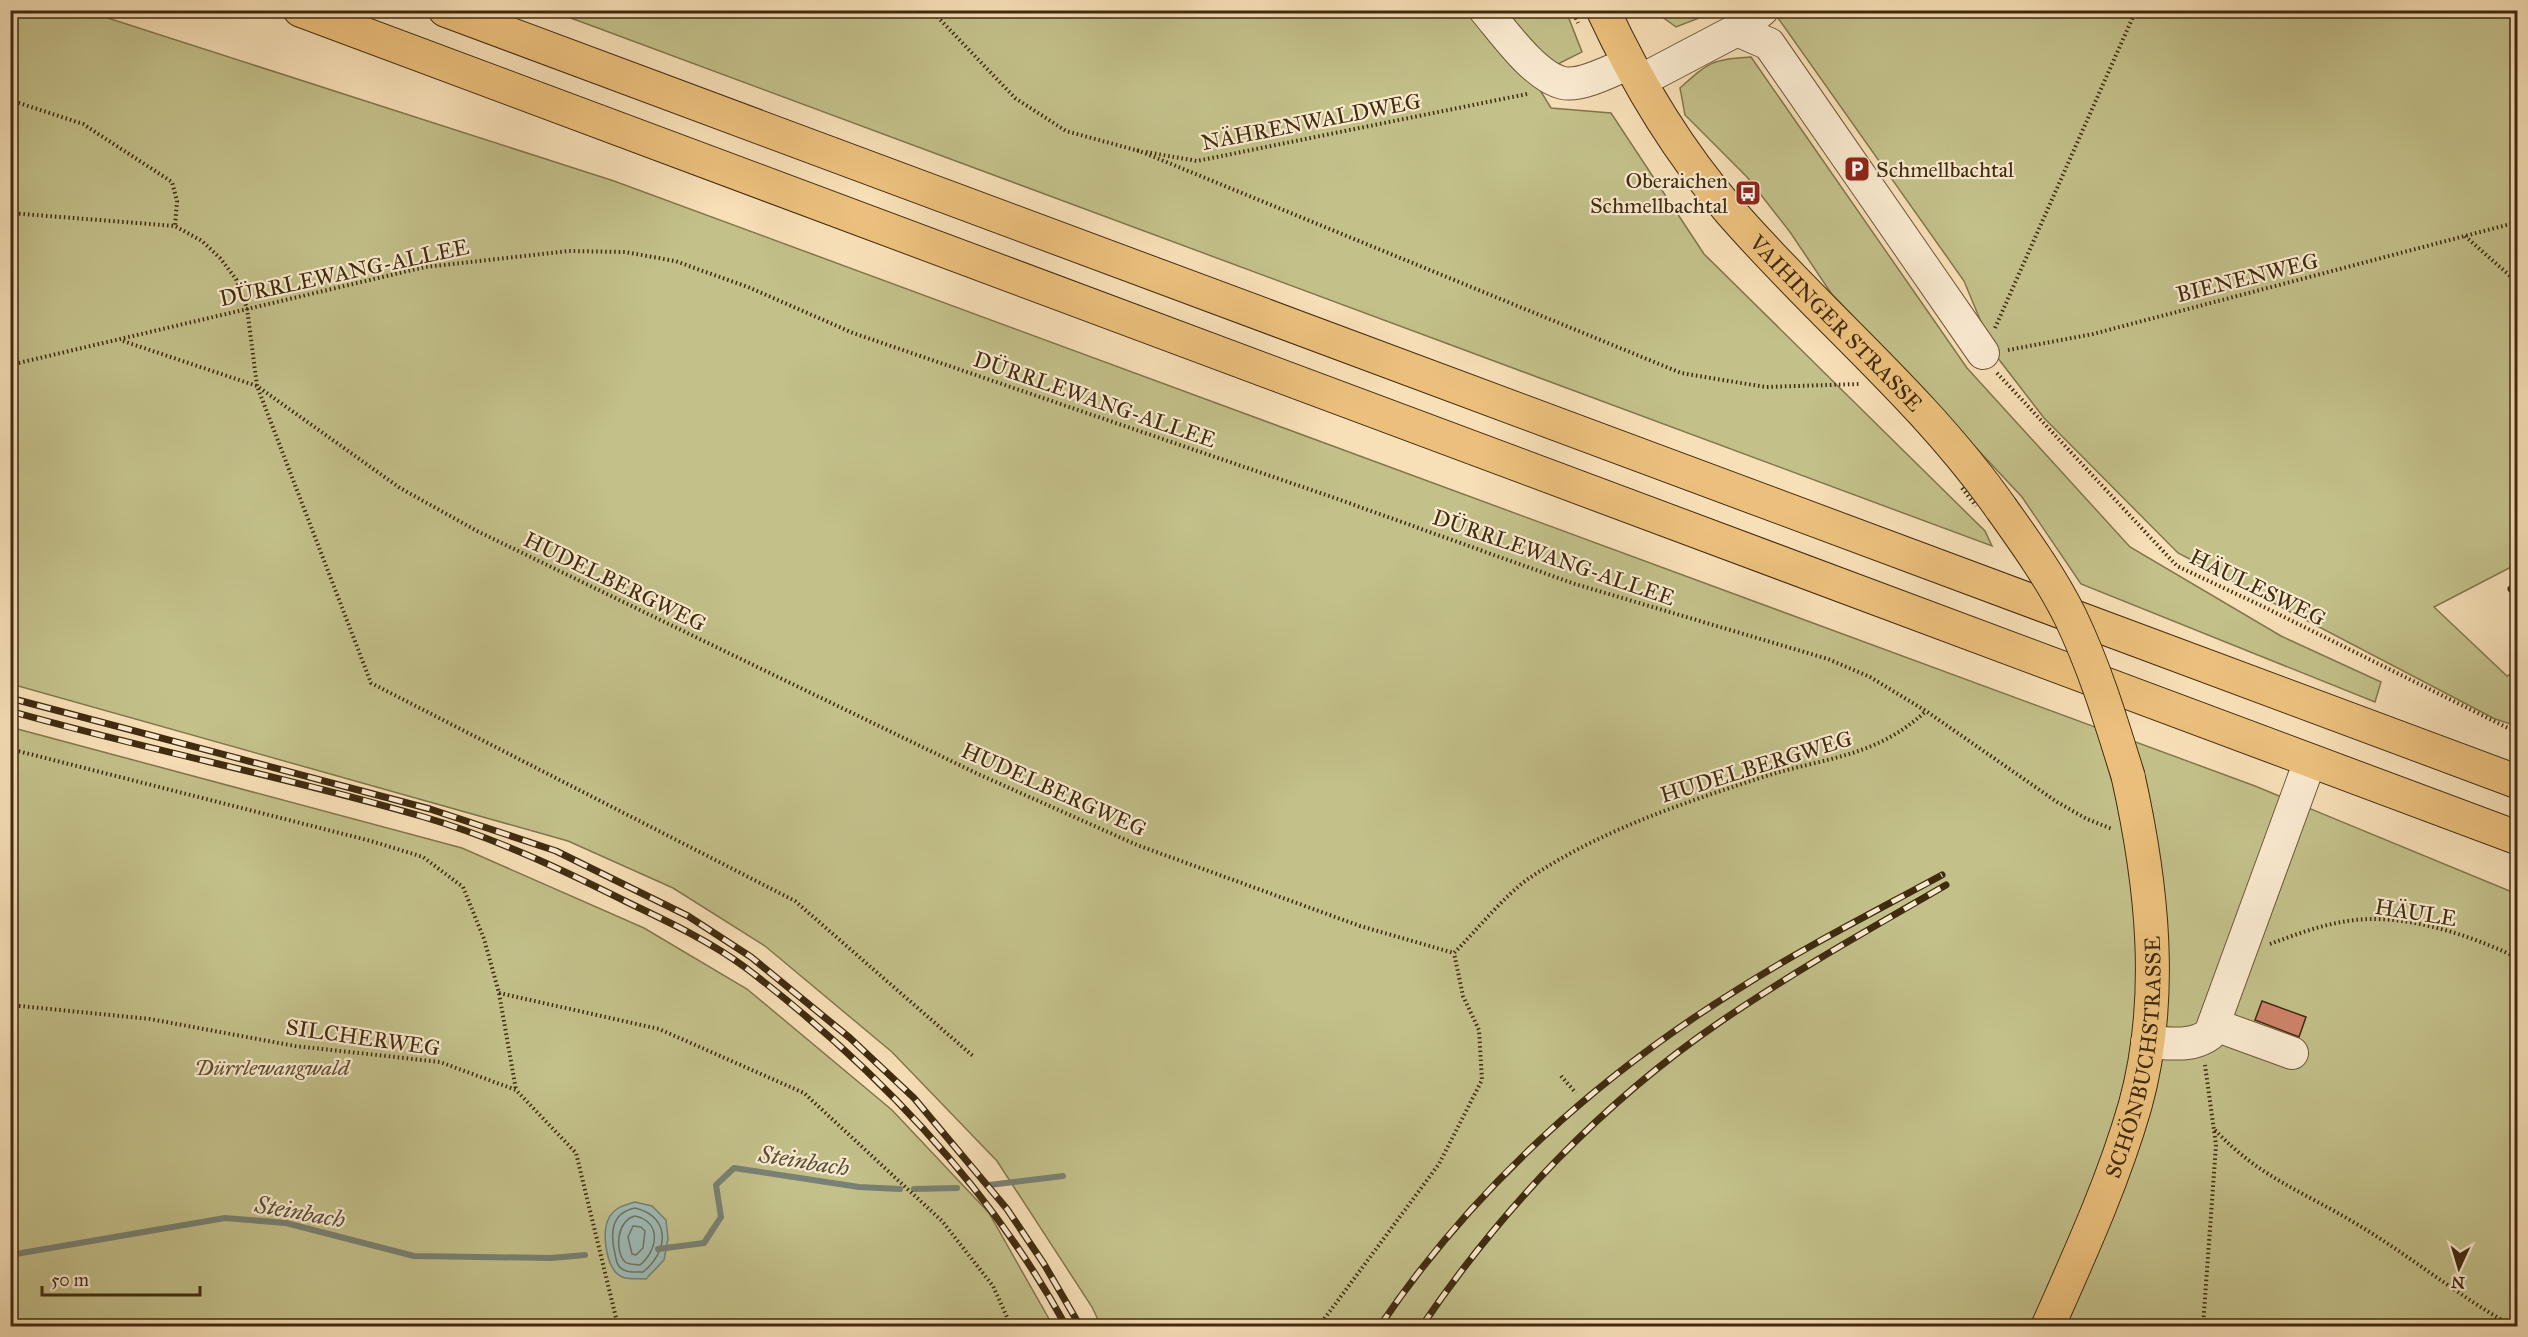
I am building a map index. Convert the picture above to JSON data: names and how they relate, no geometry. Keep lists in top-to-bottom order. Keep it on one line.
{"streets":{"main road":["VAIHINGER STRASSE","SCHÖNBUCHSTRASSE"],"path":["NÄHRENWALDWEG","DÜRRLEWANG-ALLEE","BIENENWEG","HUDELBERGWEG","HÄULESWEG","HÄULE","SILCHERWEG"]},"crossings":[["DÜRRLEWANG-ALLEE","HUDELBERGWEG"],["BIENENWEG","HÄULESWEG"],["VAIHINGER STRASSE","SCHÖNBUCHSTRASSE"]],"water":["Steinbach"],"parks":["Dürrlewangwald"],"places":{"parking":["Schmellbachtal"],"bus stop":["Oberaichen Schmellbachtal"]},"scale_bar":"50 m","north":"bottom"}
